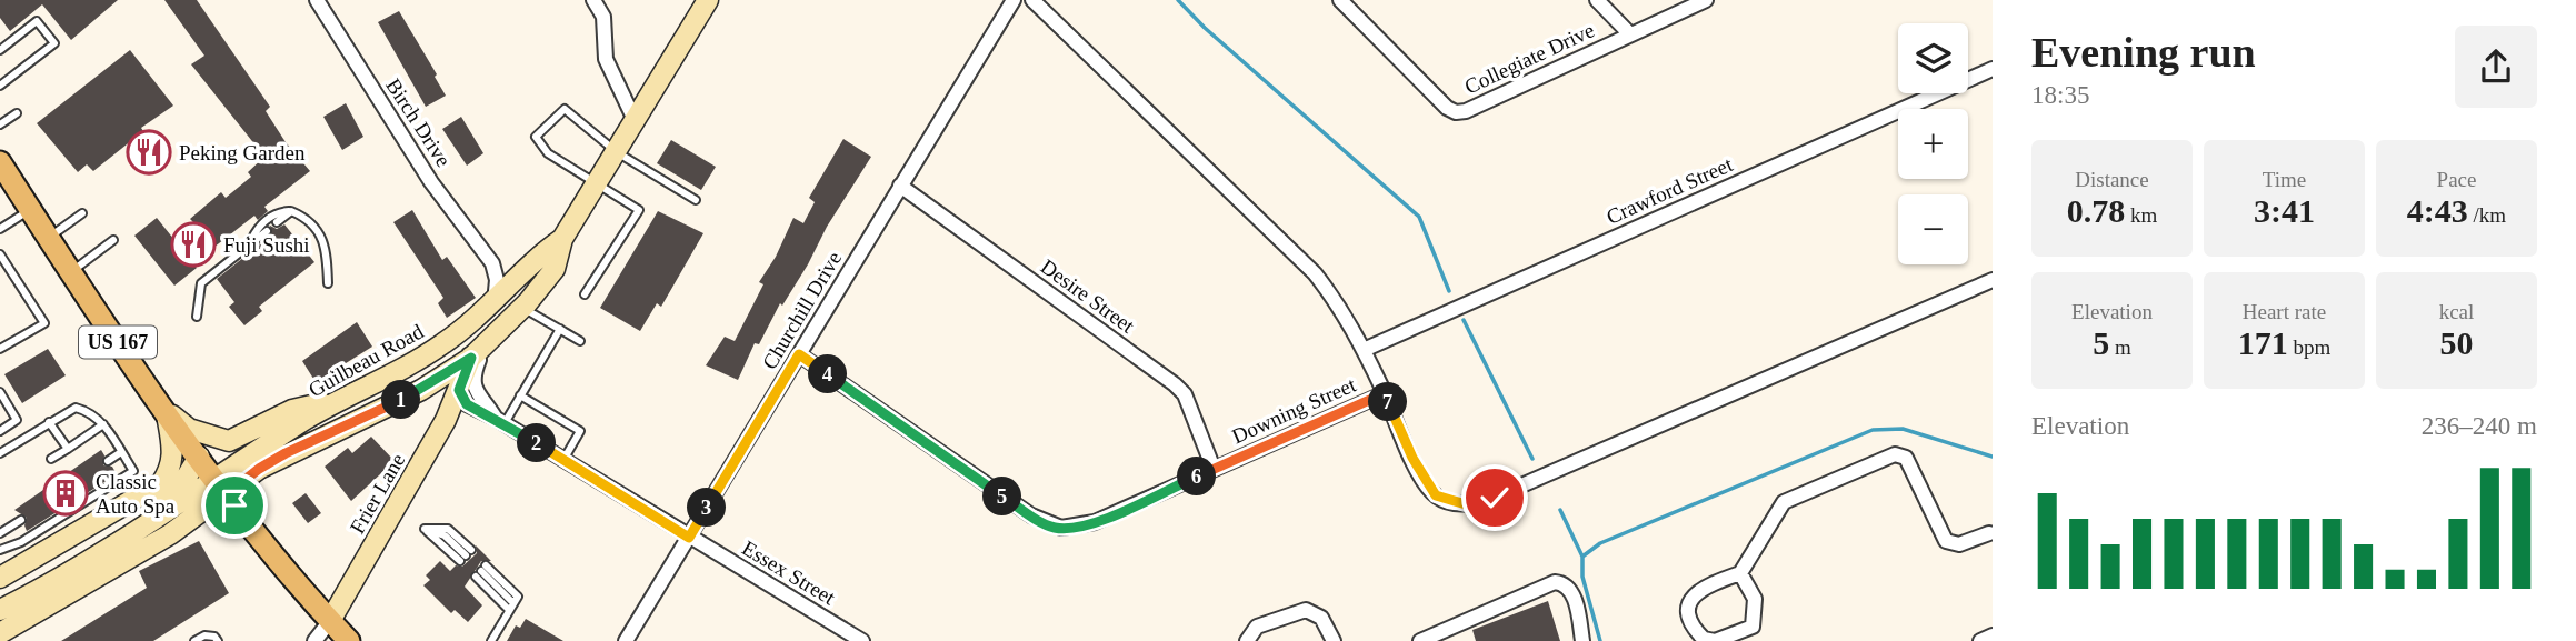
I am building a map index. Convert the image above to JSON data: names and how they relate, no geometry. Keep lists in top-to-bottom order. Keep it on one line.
{"streets":{"main road":["US 167"],"street":["Collegiate Drive","Birch Drive","Crawford Street","Desire Street","Churchill Drive","Guilbeau Road","Downing Street","Frier Lane","Essex Street"]},"crossings":[["Desire Street","Churchill Drive"],["Desire Street","Downing Street"],["Churchill Drive","Downing Street"],["Churchill Drive","Essex Street"],["US 167","Guilbeau Road"],["US 167","Frier Lane"],["Guilbeau Road","Frier Lane"],["Guilbeau Road","Essex Street"],["Frier Lane","Essex Street"]],"places":{"restaurant":["Peking Garden","Fuji Sushi"],"building":["Classic Auto Spa"]},"page":{"heading":["Evening run","18:35"],"map_buttons":["+","−"],"stats":[["Distance","0.78 km"],["Time","3:41"],["Pace","4:43 /km"],["Elevation","5 m"],["Heart rate","171 bpm"],["kcal","50"]],"pins":["4","1","7","2","6","5","3"],"chart":["Elevation","236–240 m"]}}
